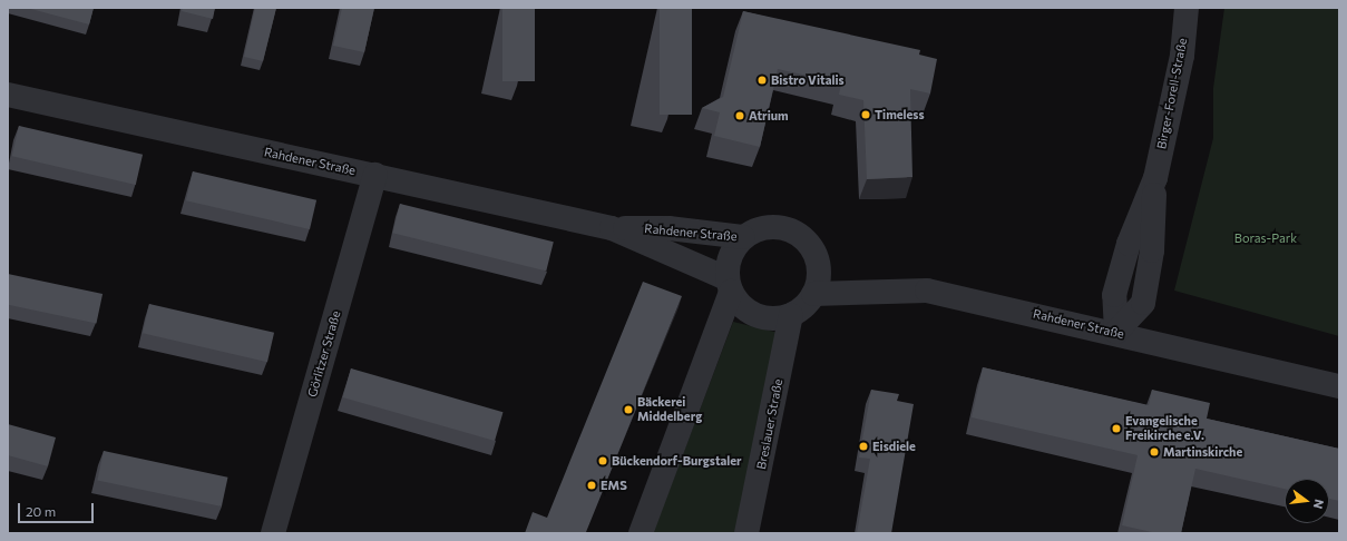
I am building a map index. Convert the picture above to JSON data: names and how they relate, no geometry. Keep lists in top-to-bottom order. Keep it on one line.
{"streets":{"street":["Birger-Forell-Straße","Rahdener Straße","Görlitzer Straße","Breslauer Straße"]},"crossings":[["Birger-Forell-Straße","Rahdener Straße"],["Rahdener Straße","Görlitzer Straße"],["Rahdener Straße","Breslauer Straße"]],"parks":["Boras-Park"],"places":["Bistro Vitalis","Timeless","Atrium","Bäckerei Middelberg","Evangelische Freikirche e.V.","Eisdiele","Martinskirche","Bückendorf-Burgstaler","EMS"],"scale_bar":"20 m","north":"right"}
